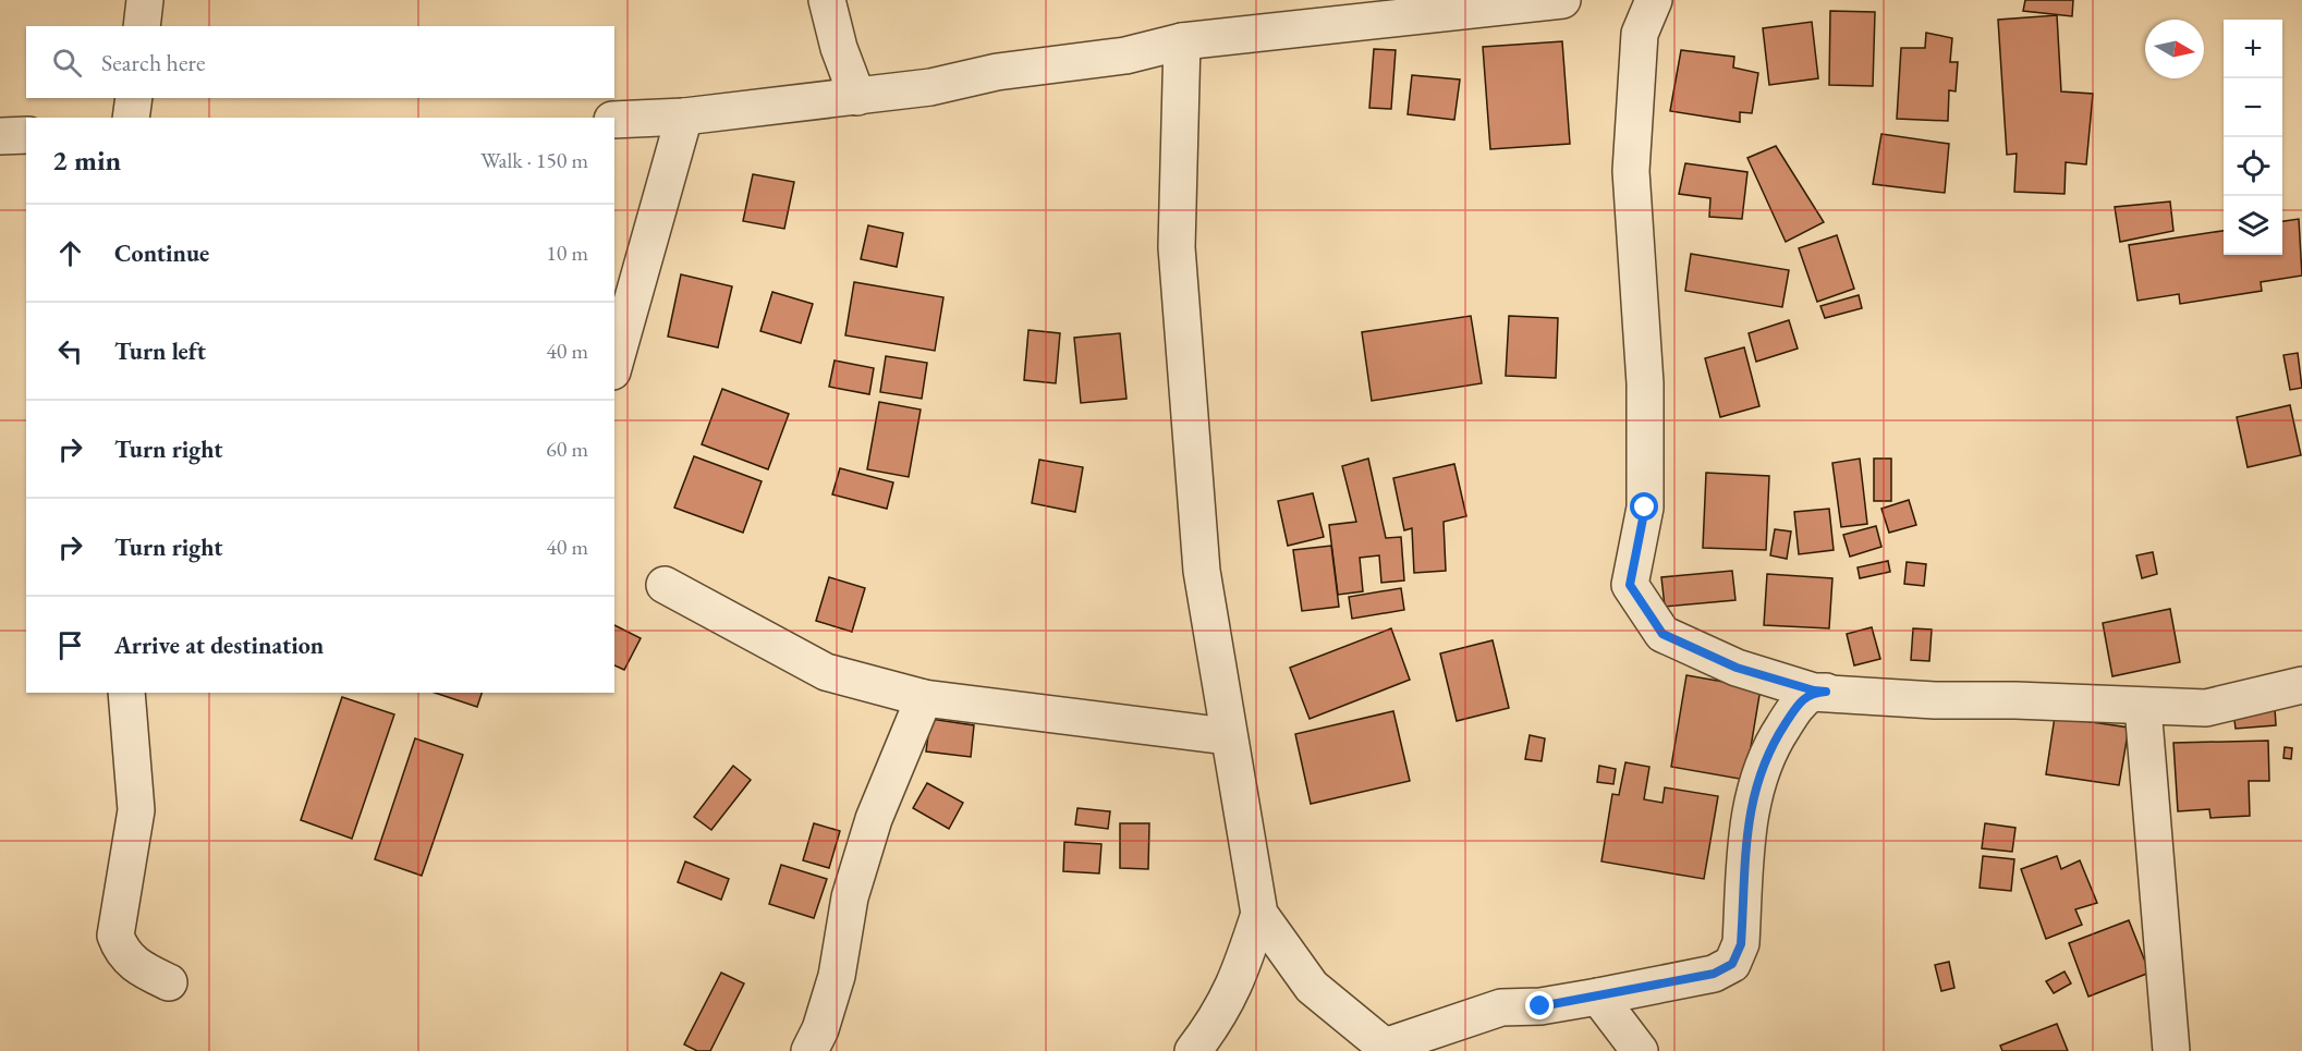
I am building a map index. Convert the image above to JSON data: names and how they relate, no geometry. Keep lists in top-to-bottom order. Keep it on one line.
{"north":"right","page":{"map_buttons":["+","−"],"search":"Search here","heading":["2 min","Walk · 150 m"],"list":[["Continue","10 m"],["Turn left","40 m"],["Turn right","60 m"],["Turn right","40 m"],"Arrive at destination"]}}
